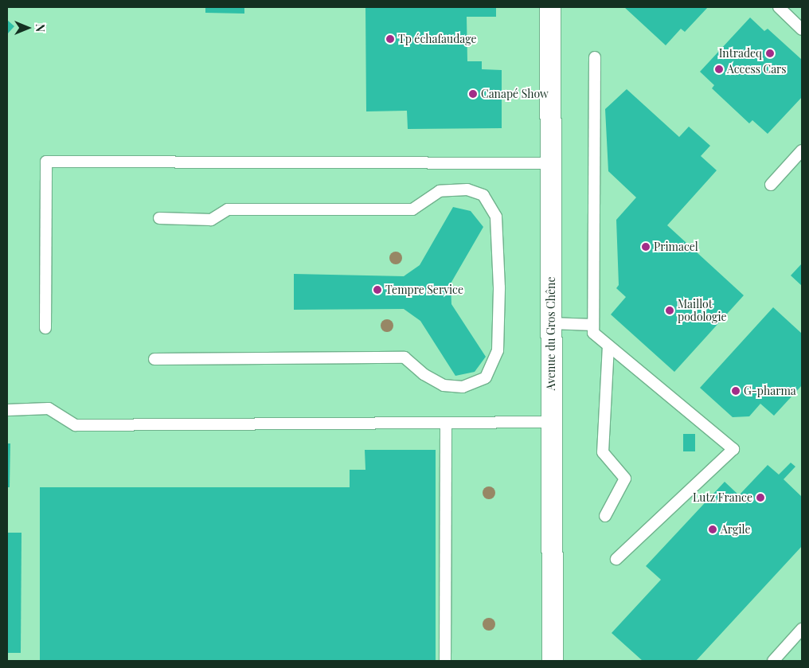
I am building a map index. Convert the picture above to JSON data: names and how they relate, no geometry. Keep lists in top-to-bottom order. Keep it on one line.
{"streets":{"street":["Avenue du Gros Chêne"]},"places":["Tp échafaudage","Intradeq","Access Cars","Canapé Show","Primacel","Tempre Service","Maillot podologie","G-pharma","Lutz France","Argile"],"north":"right"}
